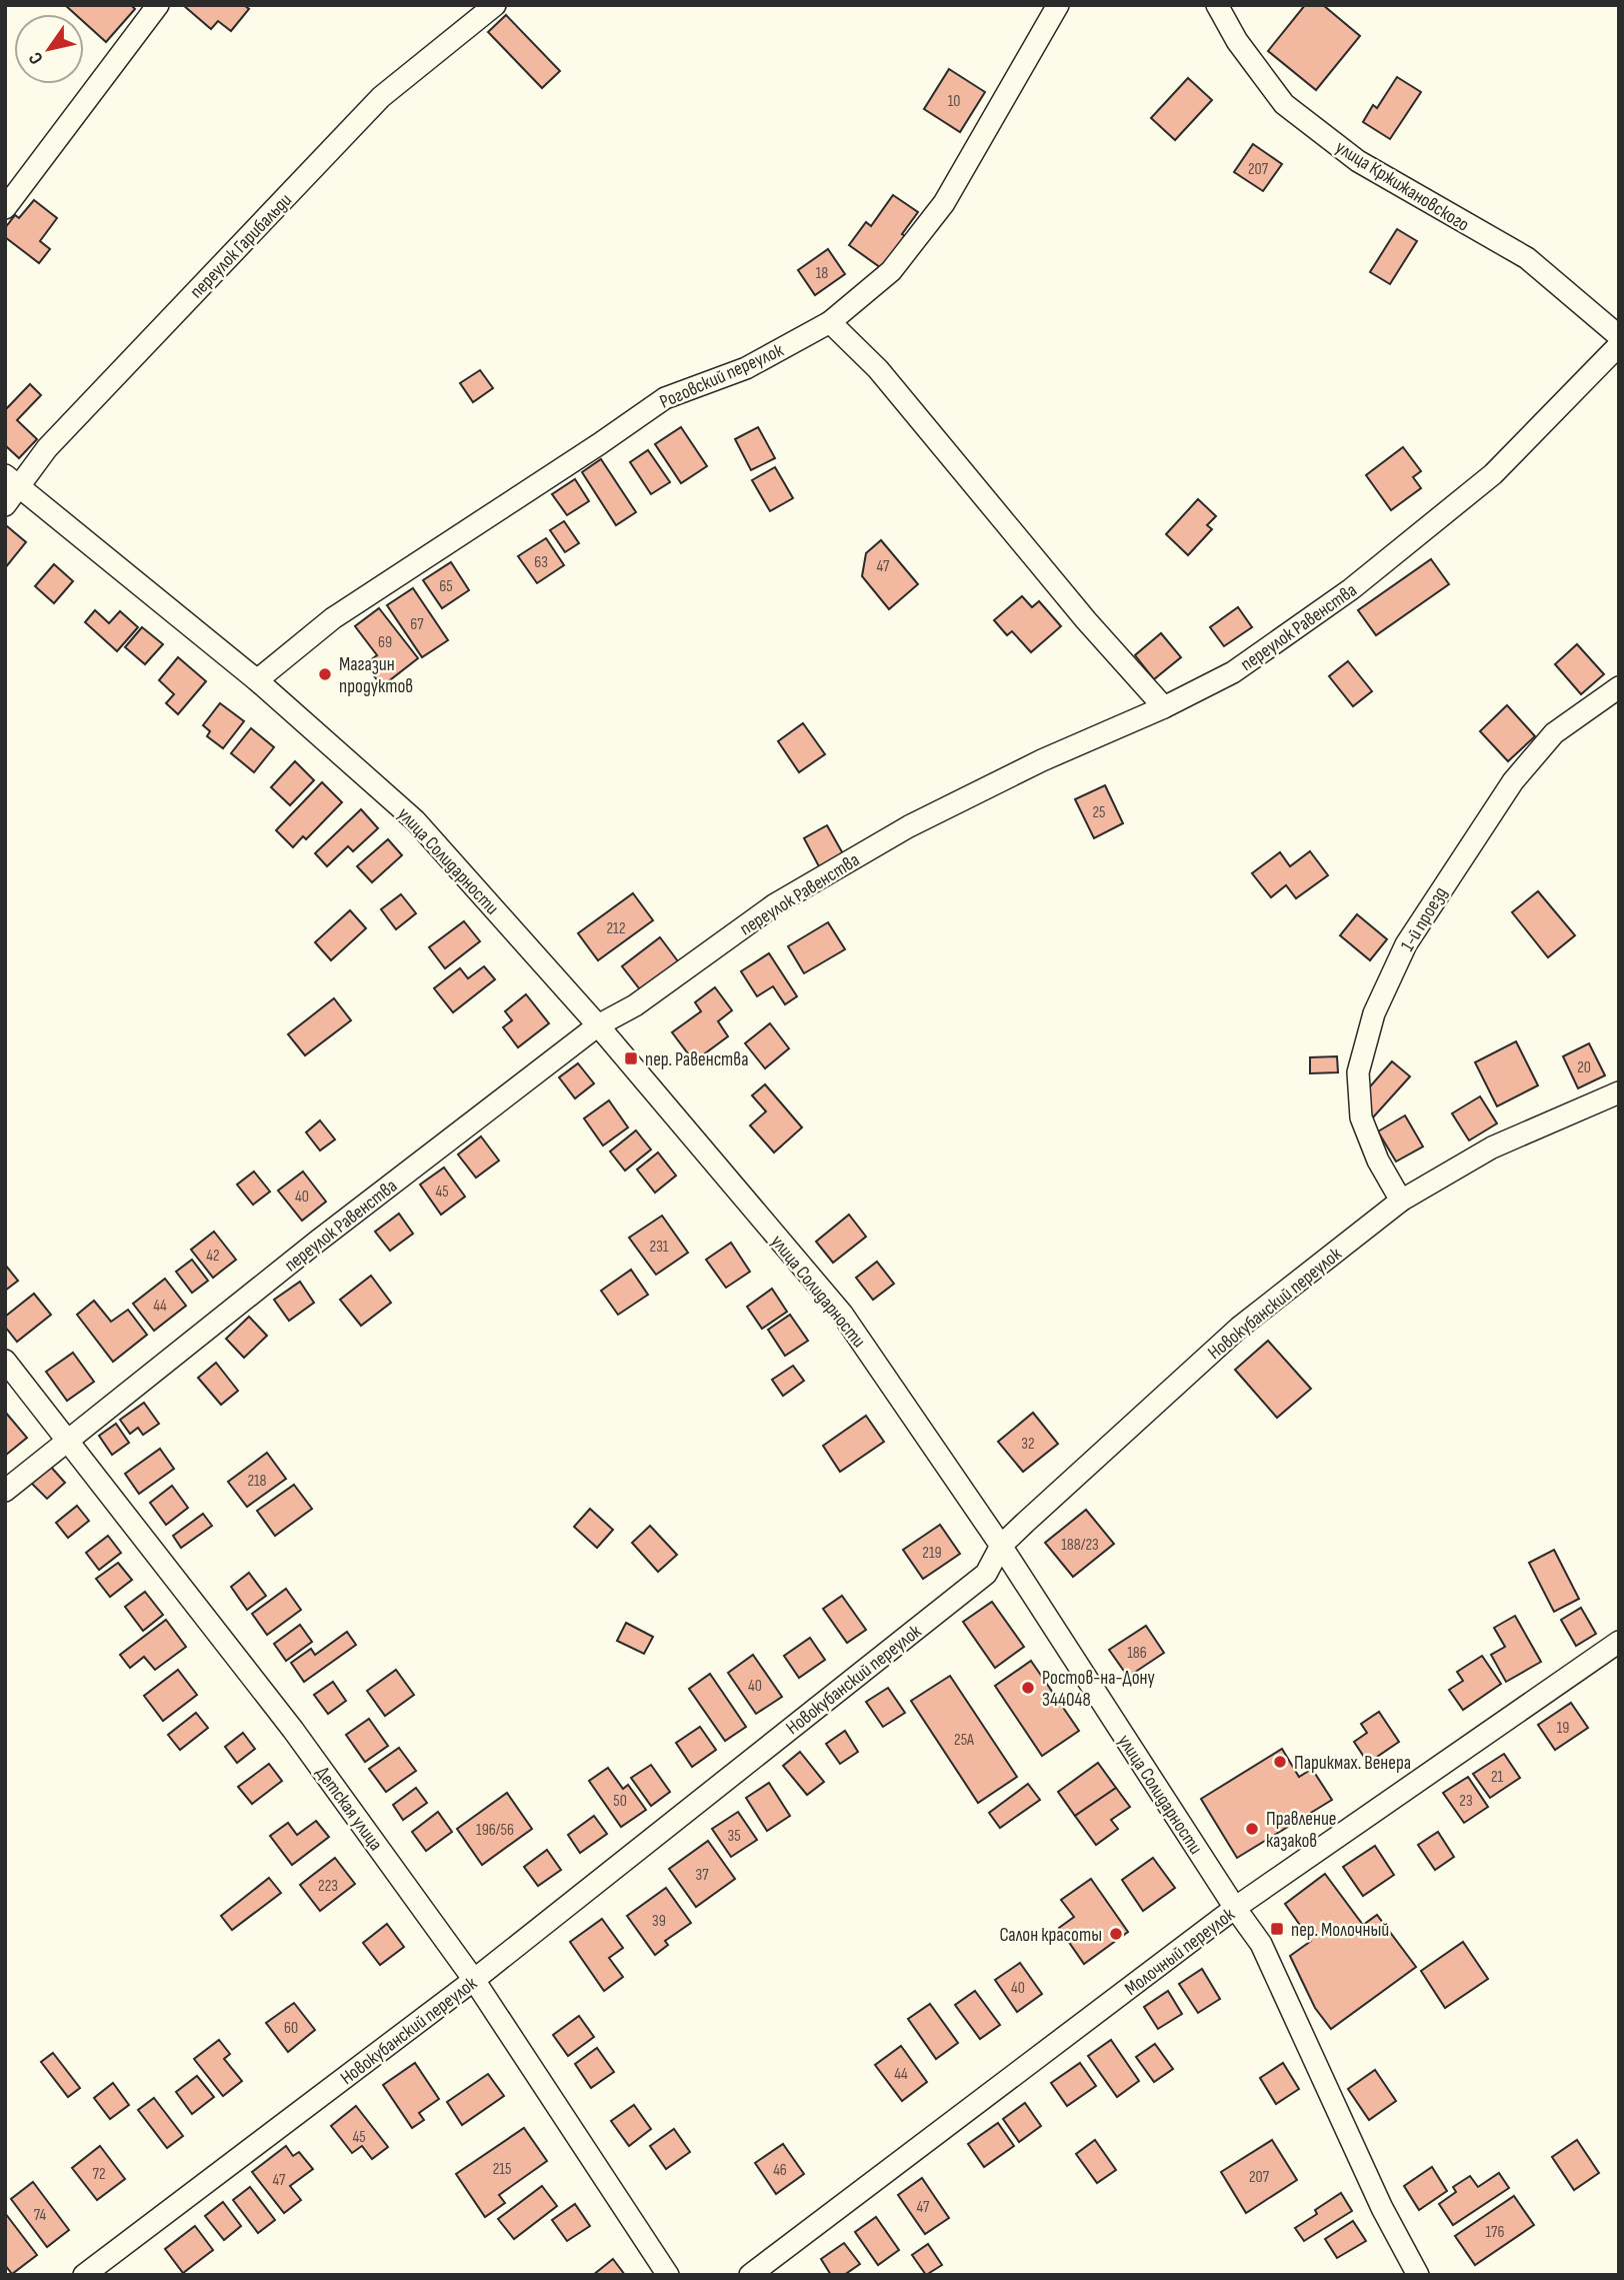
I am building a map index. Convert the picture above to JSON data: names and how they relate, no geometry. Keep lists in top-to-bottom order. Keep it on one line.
{"streets":{"street":["улица Кржижановского","переулок Гарибальди","Роговский переулок","переулок Равенства","улица Солидарности","1-й проезд","Новокубанский переулок","Детская улица","Молочный переулок"]},"crossings":[["переулок Гарибальди","улица Солидарности"],["Роговский переулок","улица Солидарности"],["переулок Равенства","улица Солидарности"],["переулок Равенства","Детская улица"],["улица Солидарности","Новокубанский переулок"],["улица Солидарности","Молочный переулок"],["1-й проезд","Новокубанский переулок"],["Новокубанский переулок","Детская улица"]],"places":{"other":["Магазин продуктов","Ростов-на-Дону 344048","Парикмах. Венера","Правление казаков","Салон красоты"],"transit":["пер. Равенства","пер. Молочный"]},"house_numbers":["10","207","18","63","47","65","67","69","25","212","20","45","40","231","42","44","32","218","188/23","219","186","40","19","25А","21","50","23","196/56","35","37","223","39","40","60","44","45","215","46","72","207","47","47","74","176"],"north":"bottom left"}
